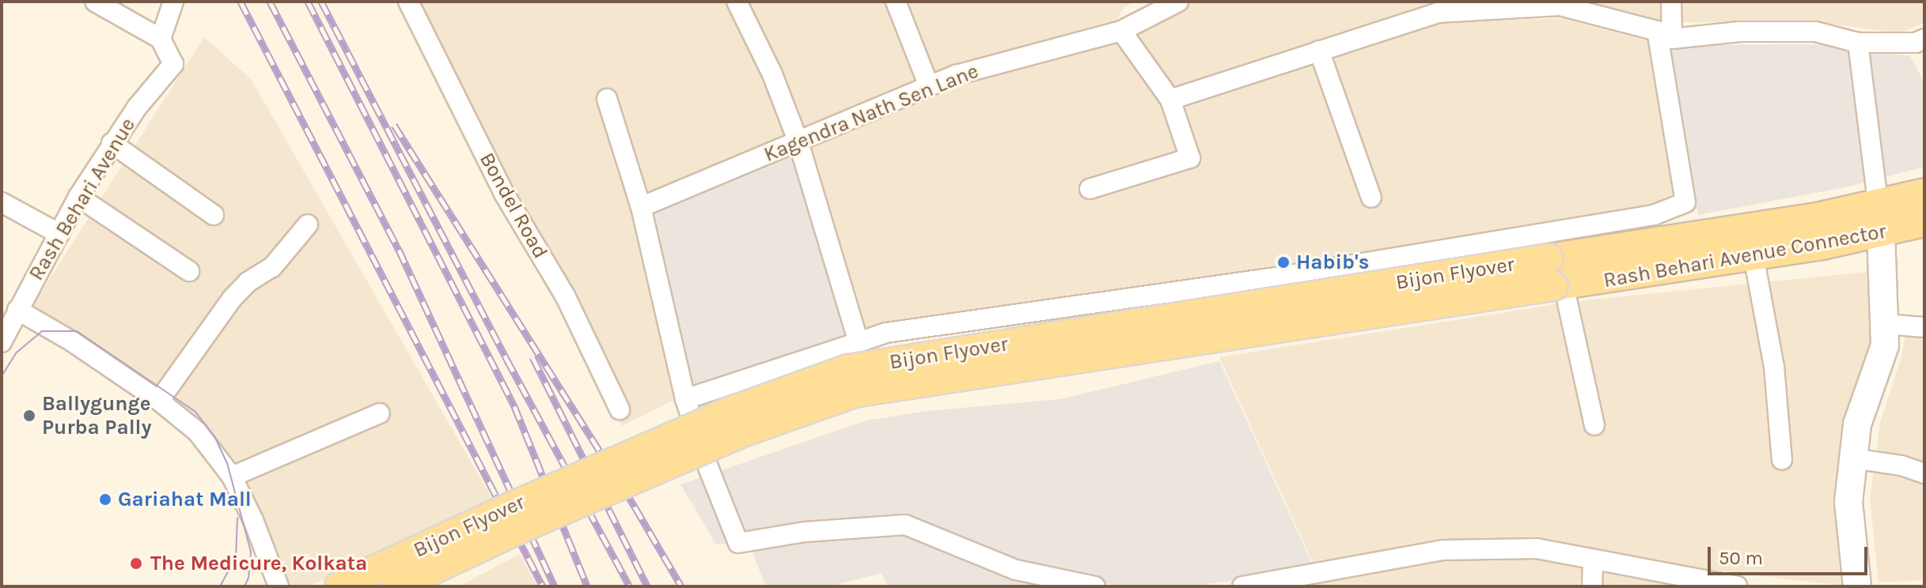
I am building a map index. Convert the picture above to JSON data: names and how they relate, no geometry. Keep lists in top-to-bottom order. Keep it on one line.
{"streets":{"main road":["Rash Behari Avenue Connector","Bijon Flyover"],"street":["Kagendra Nath Sen Lane","Rash Behari Avenue","Bondel Road"]},"crossings":[["Rash Behari Avenue Connector","Bijon Flyover"]],"places":["Habib's","Ballygunge Purba Pally","Gariahat Mall","The Medicure, Kolkata"],"scale_bar":"50 m"}
